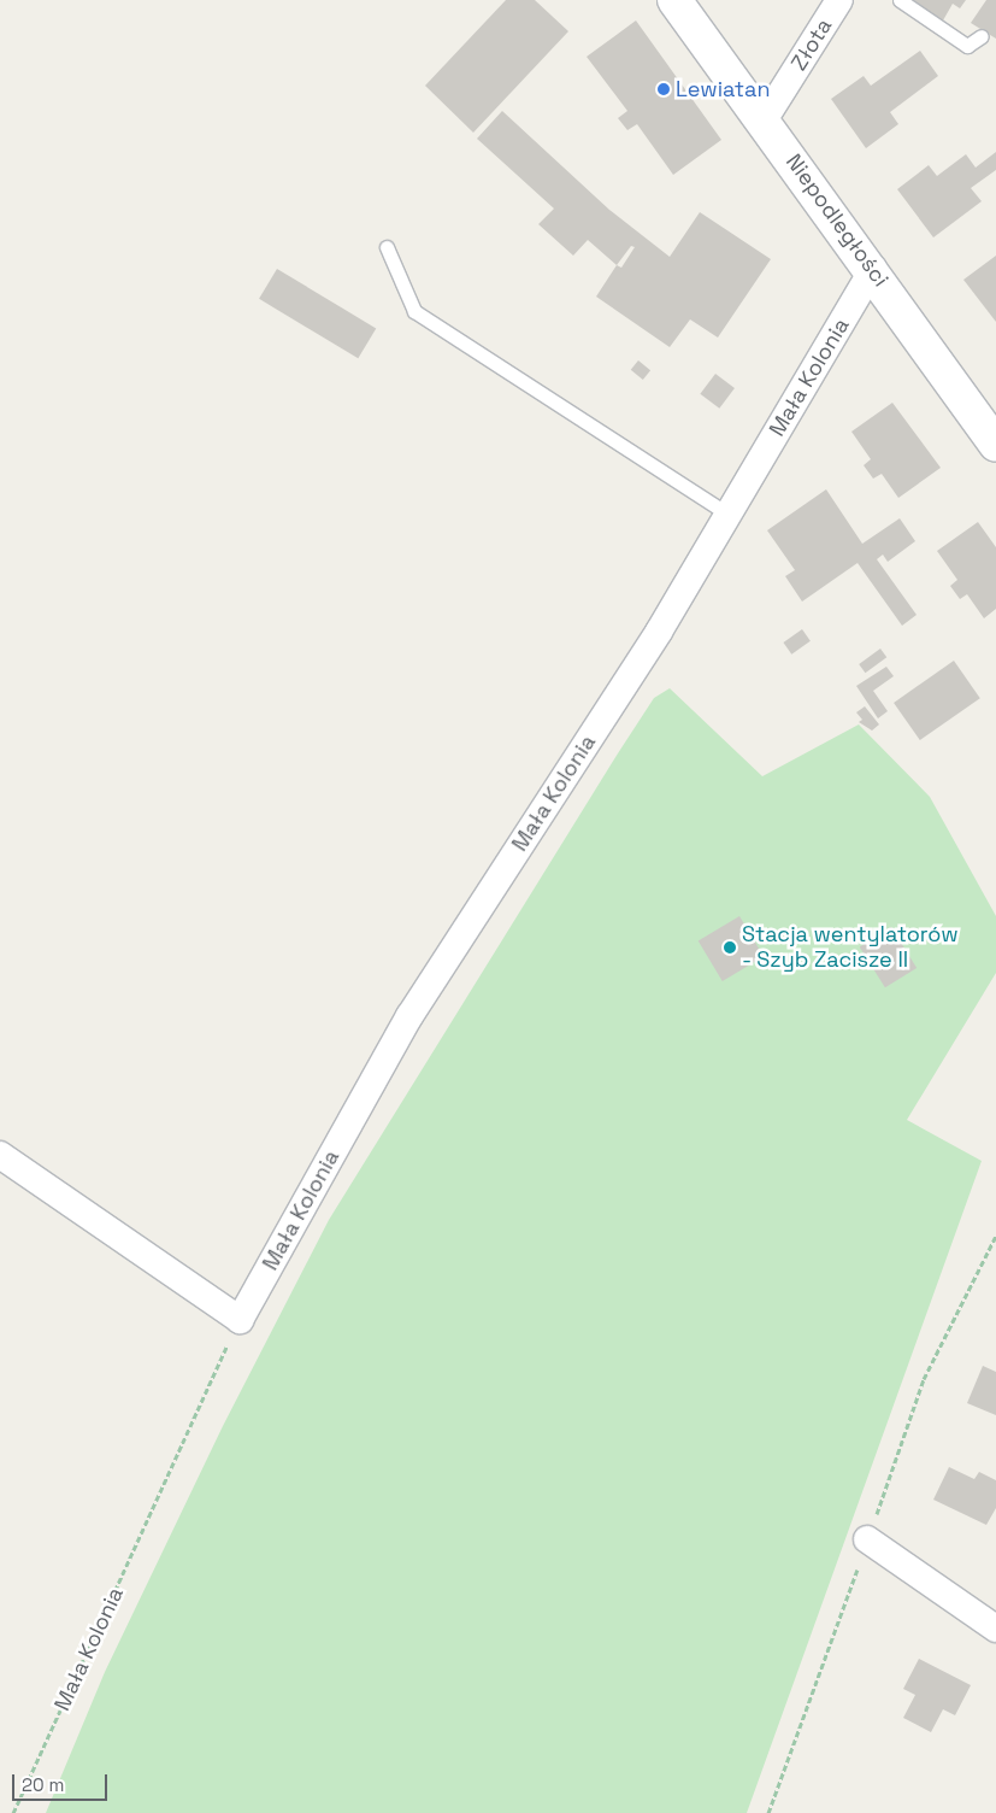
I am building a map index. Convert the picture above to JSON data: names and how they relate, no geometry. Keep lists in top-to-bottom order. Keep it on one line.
{"streets":{"street":["Złota","Niepodległości","Mała Kolonia"]},"crossings":[["Złota","Niepodległości"],["Niepodległości","Mała Kolonia"]],"places":["Lewiatan","Stacja wentylatorów - Szyb Zacisze II"],"scale_bar":"20 m"}
